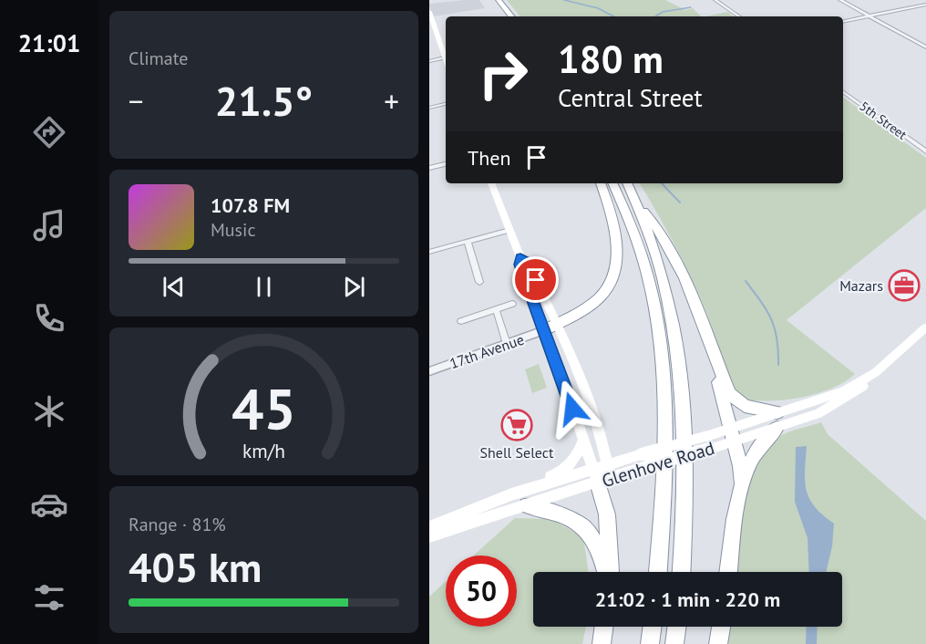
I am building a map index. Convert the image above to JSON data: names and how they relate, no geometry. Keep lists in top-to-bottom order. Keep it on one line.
{"streets":{"main road":["Glenhove Road"],"street":["5th Street","17th Avenue"]},"places":{"office":["Mazars"],"supermarket":["Shell Select"]},"page":{"tabs":"21:01","tile":["Climate",["Range · 81%","405 km"]],"turn":["180 m","Central Street"],"heat":["−","21.5°","+"],"then":"Then","song":["107.8 FM","Music"],"limit":"50","trip":"21:02 · 1 min · 220 m","gauge":["45","km/h"]}}
